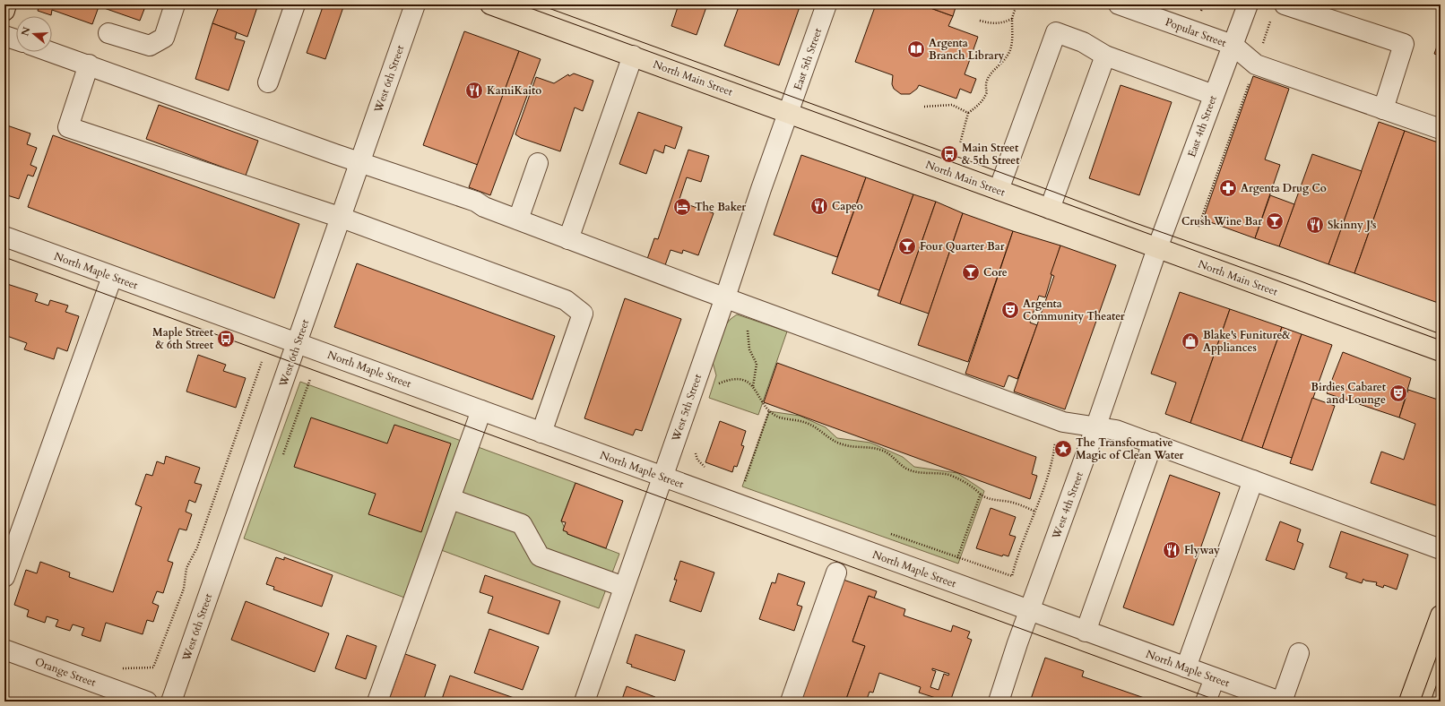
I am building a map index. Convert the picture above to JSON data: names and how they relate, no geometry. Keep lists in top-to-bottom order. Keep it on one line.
{"streets":{"main road":["North Main Street"],"street":["Popular Street","East 5th Street","West 6th Street","East 4th Street","North Maple Street","West 5th Street","West 4th Street","Orange Street"]},"crossings":[["Popular Street","East 4th Street"],["East 5th Street","North Main Street"],["East 5th Street","West 5th Street"],["North Main Street","East 4th Street"],["North Main Street","West 5th Street"],["North Main Street","West 4th Street"],["West 6th Street","North Maple Street"],["East 4th Street","West 4th Street"],["North Maple Street","West 5th Street"],["North Maple Street","West 4th Street"]],"places":{"library":["Argenta Branch Library"],"restaurant":["KamiKaito","Capeo","Skinny J's","Flyway"],"bus stop":["Main Street & 5th Street","Maple Street & 6th Street"],"pharmacy":["Argenta Drug Co"],"hotel":["The Baker"],"bar":["Crush Wine Bar","Four Quarter Bar","Core"],"theatre":["Argenta Community Theater","Birdies Cabaret and Lounge"],"shop":["Blake's Funiture& Appliances"],"place":["The Transformative Magic of Clean Water"]},"north":"left"}
